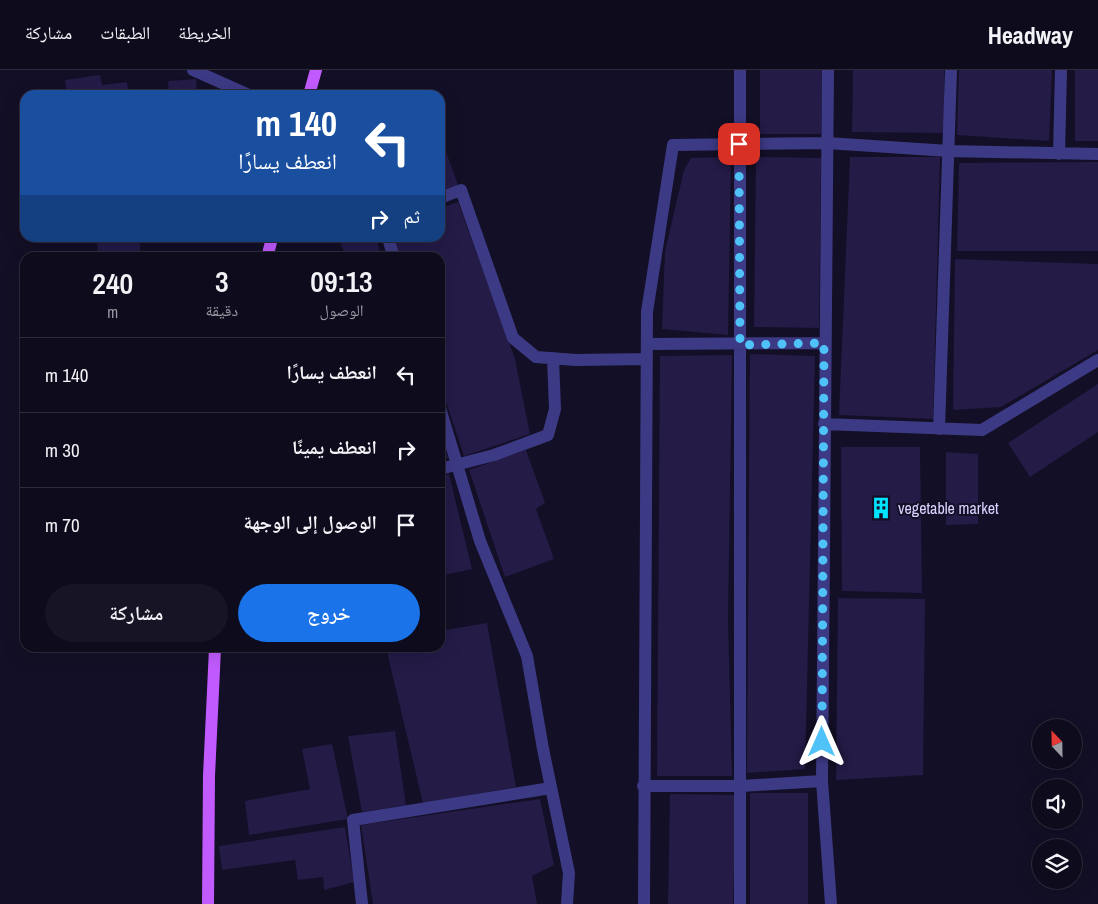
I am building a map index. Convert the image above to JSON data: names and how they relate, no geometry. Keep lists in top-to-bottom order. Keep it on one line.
{"places":{"building":["vegetable market"]},"north":"top","page":{"header":"Headway","nav":["الخريطة","الطبقات","مشاركة"],"turn":["140 m","انعطف يسارًا"],"then":"ثم","eta":["09:13","الوصول","3","دقيقة","240","m"],"list":[{"name":"انعطف يسارًا","value":"140 m"},{"name":"انعطف يمينًا","value":"30 m"},{"name":"الوصول إلى الوجهة","value":"70 m"}],"buttons":["خروج","مشاركة"]}}
